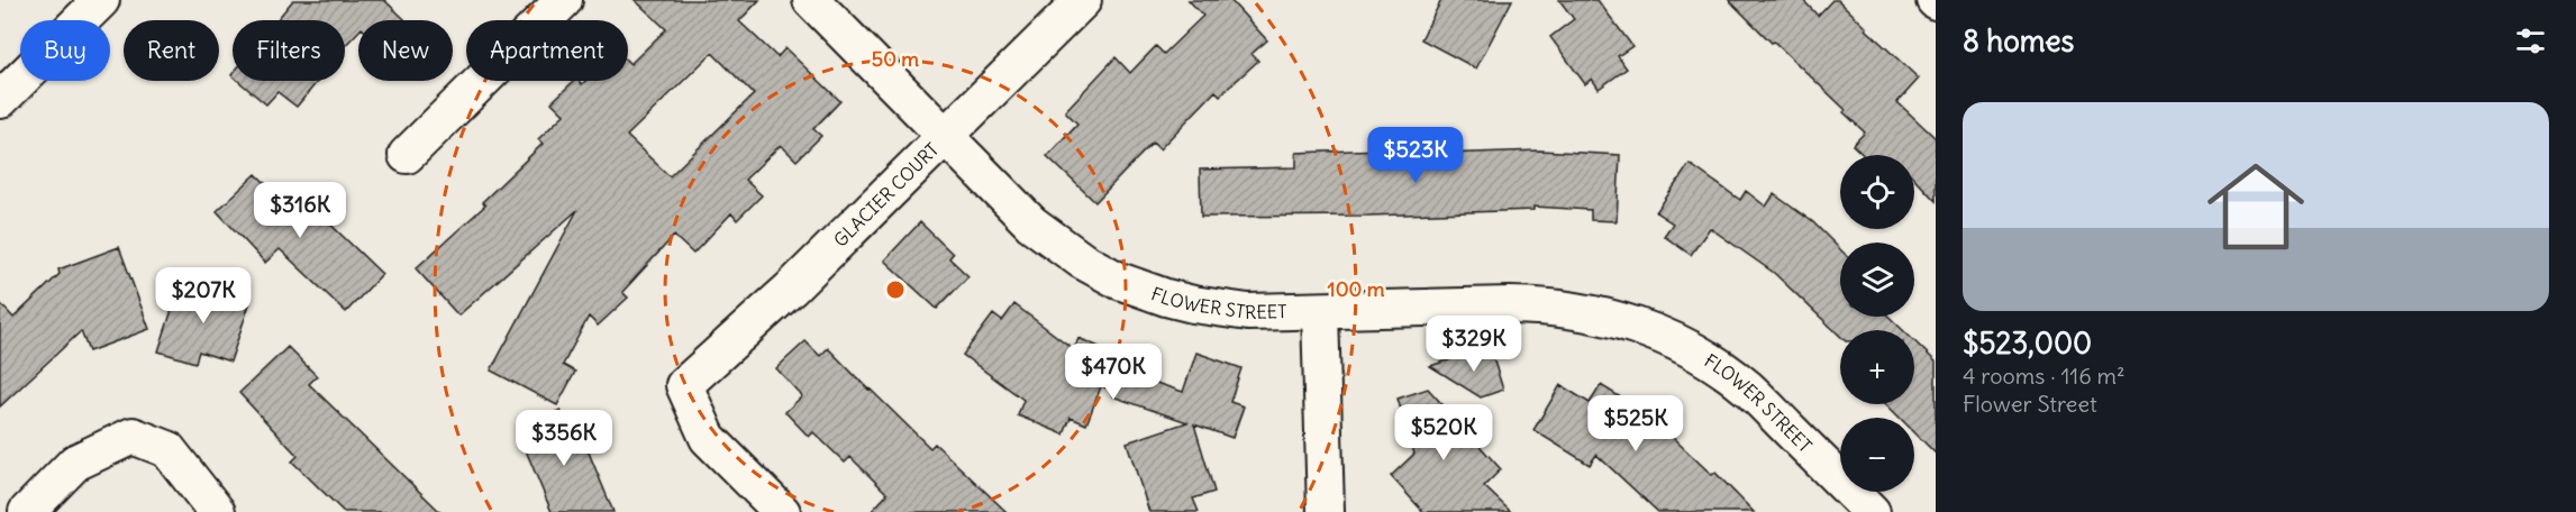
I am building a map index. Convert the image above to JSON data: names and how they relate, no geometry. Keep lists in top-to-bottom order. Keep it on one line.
{"streets":{"street":["GLACIER COURT","FLOWER STREET"]},"crossings":[["GLACIER COURT","FLOWER STREET"]],"page":{"heading":"8 homes","chip":["Buy","Rent","Filters","New","Apartment"],"list":[{"name":"$523,000","note":"4 rooms · 116 m² · Flower Street"}],"price":["$523K","$316K","$207K","$329K","$470K","$525K","$520K","$356K"],"map_buttons":["+","−"]},"rings":["50 m","100 m"]}
